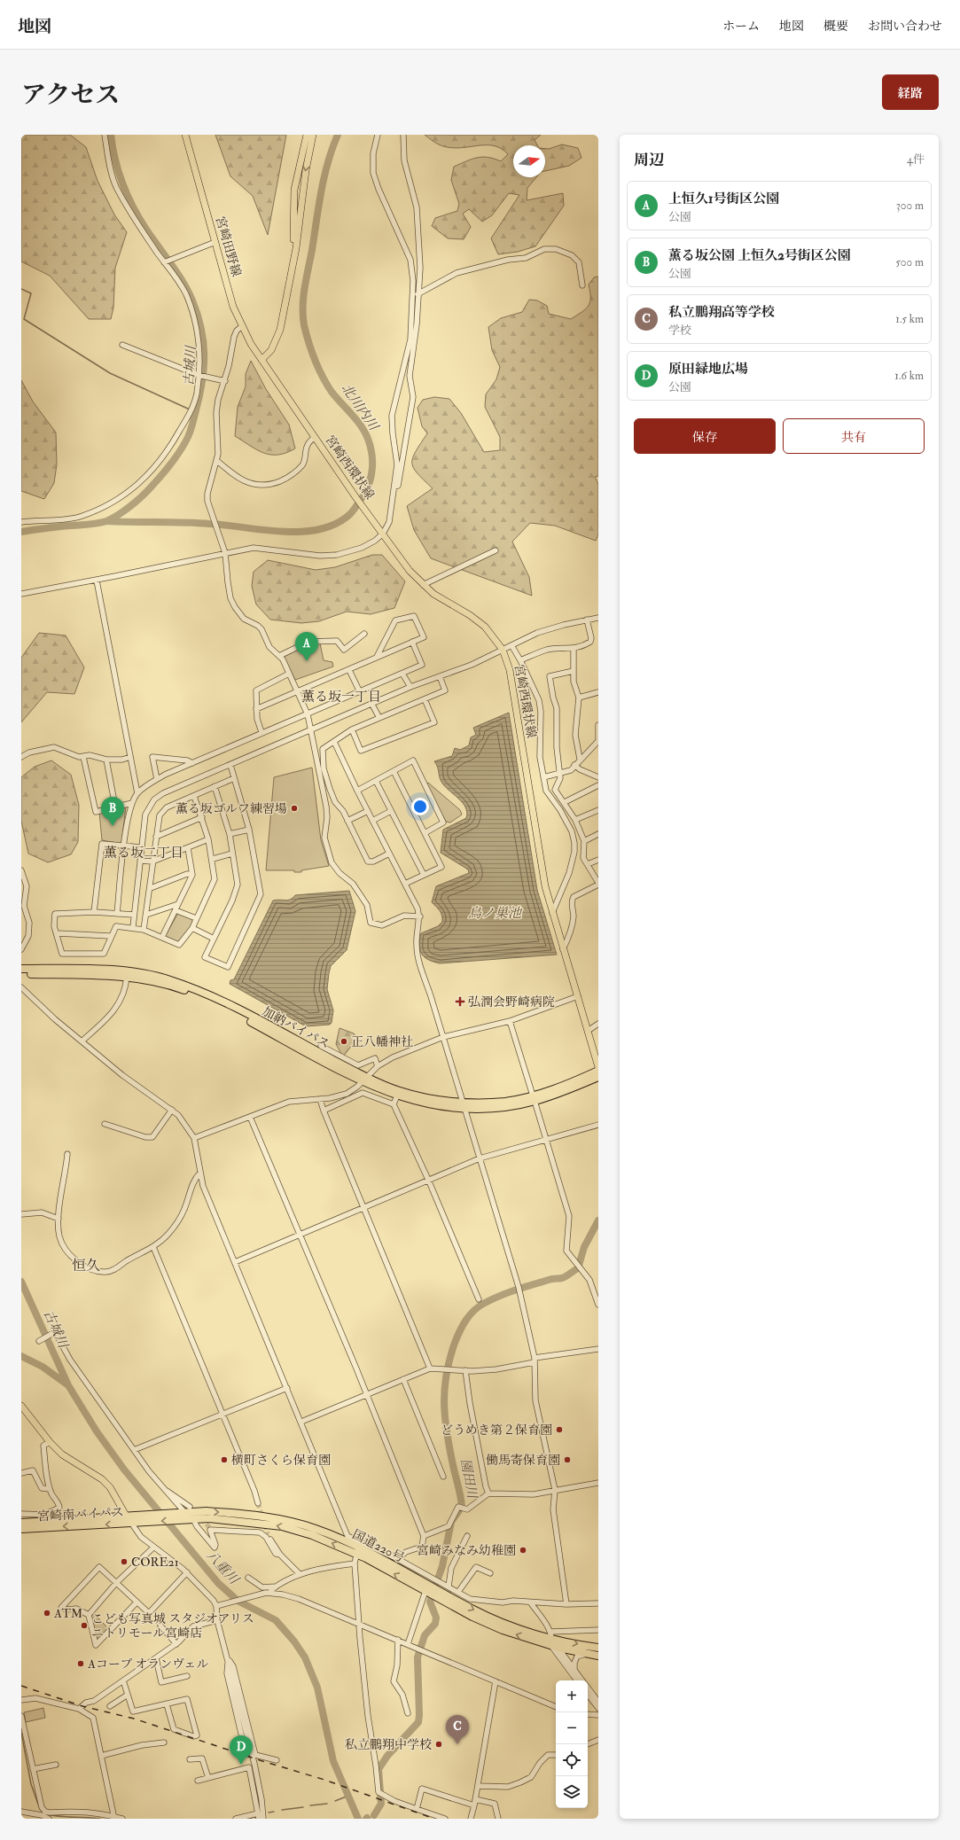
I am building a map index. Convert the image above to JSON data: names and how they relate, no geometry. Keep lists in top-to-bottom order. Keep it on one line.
{"streets":{"highway":["加納バイパス","宮崎南バイパス","国道220号"],"main road":["宮崎田野線","宮崎西環状線"]},"crossings":[["宮崎田野線","宮崎西環状線"],["宮崎南バイパス","国道220号"]],"districts":["薫る坂一丁目","薫る坂二丁目","恒久"],"water":["古城川","北川内川","鳥ノ巣池","園田川","八重川"],"places":{"other":["薫る坂ゴルフ練習場","正八幡神社","どうめき第２保育園","横町さくら保育園","働馬寄保育園","宮崎みなみ幼稚園","CORE21","ATM","こども写真城 スタジオアリス ニトリモール宮崎店","Aコープ オランヴェル","私立鵬翔中学校"],"health":["弘潤会野崎病院"]},"north":"right","page":{"header":"地図","nav":["ホーム","地図","概要","お問い合わせ"],"title":"アクセス","buttons":["経路",["保存","共有"]],"heading":["周辺","4件"],"list":[{"mark":"A","name":"上恒久1号街区公園","note":"公園","value":"300 m"},{"mark":"B","name":"薫る坂公園 上恒久2号街区公園","note":"公園","value":"500 m"},{"mark":"C","name":"私立鵬翔高等学校","note":"学校","value":"1.5 km"},{"mark":"D","name":"原田緑地広場","note":"公園","value":"1.6 km"}],"pins":["A","B","C","D"],"map_buttons":["+","−"]}}
